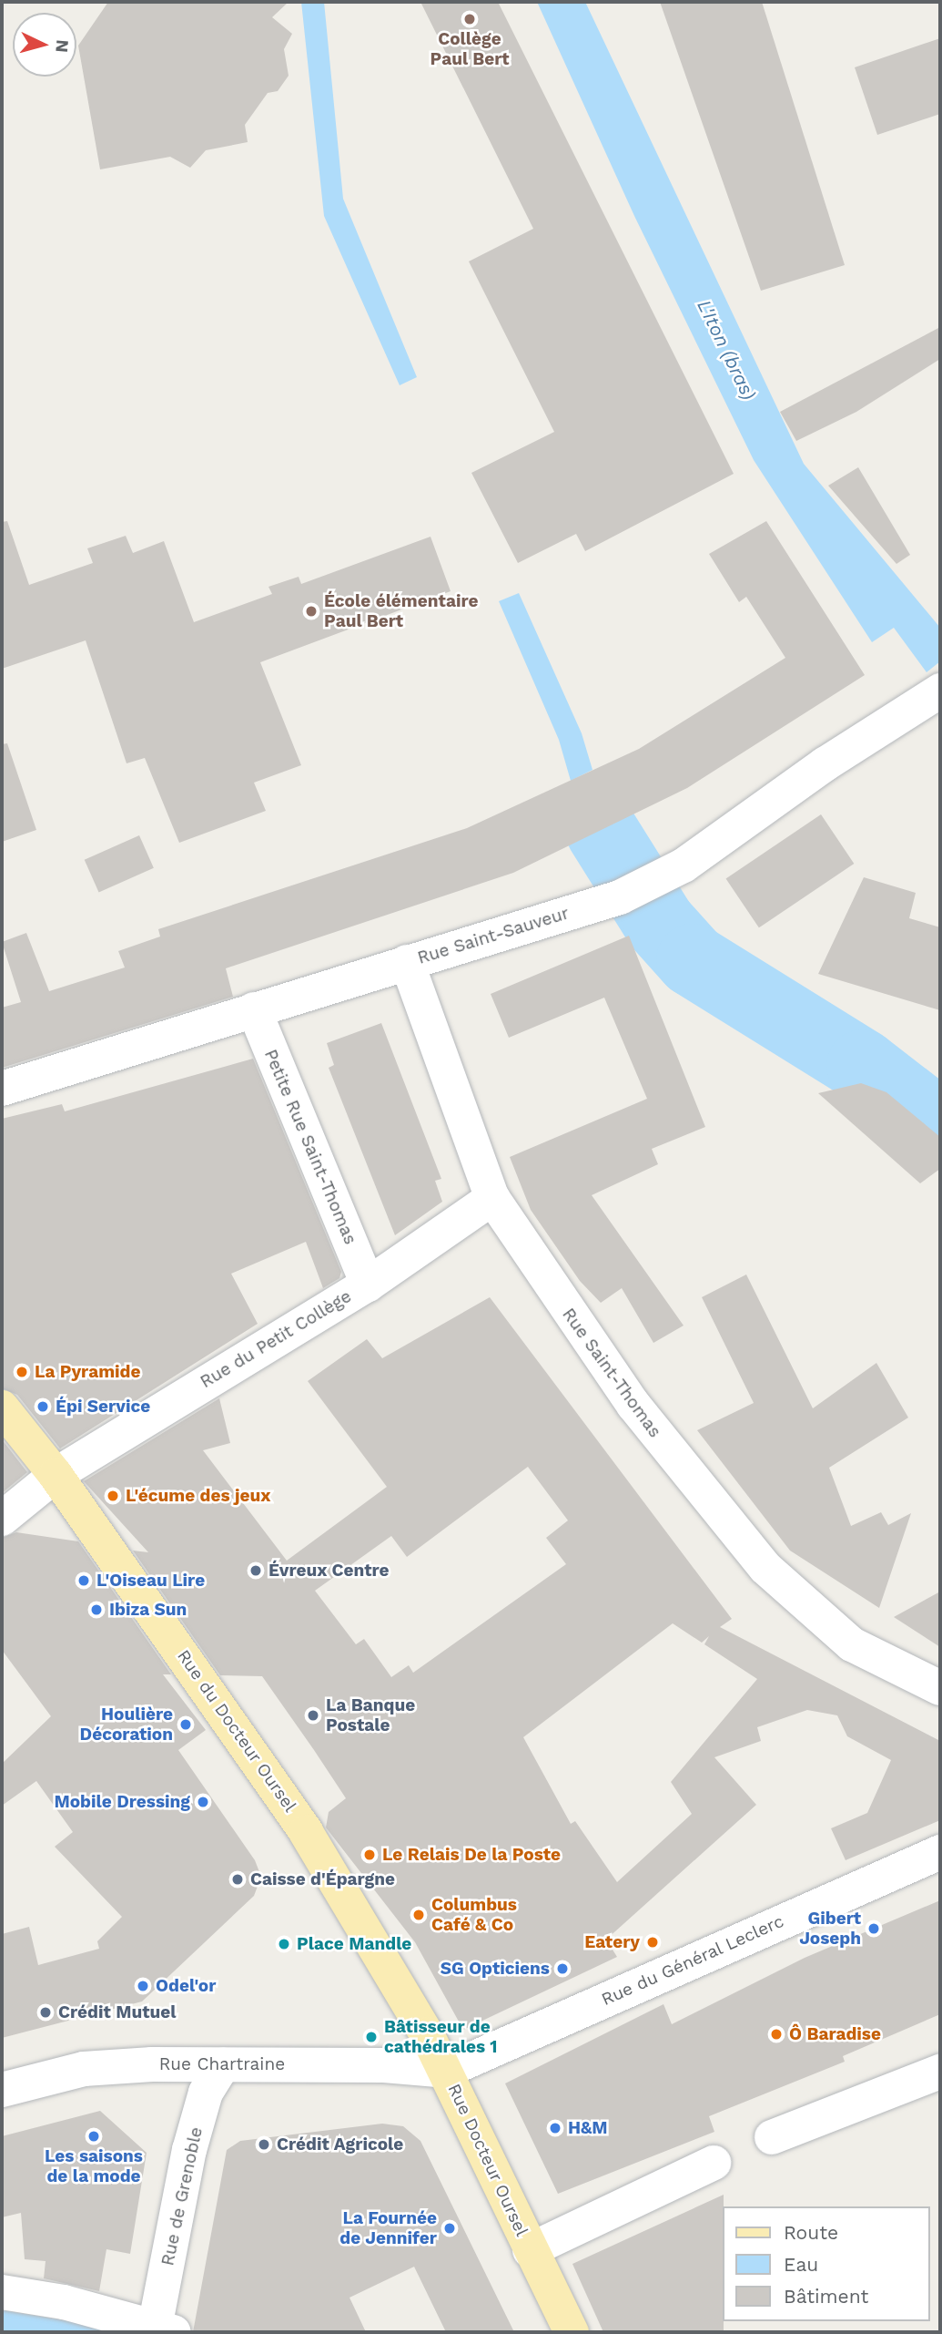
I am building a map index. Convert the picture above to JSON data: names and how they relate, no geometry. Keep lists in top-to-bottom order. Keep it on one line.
{"streets":{"main road":["Rue du Docteur Oursel","Rue Docteur Oursel"],"street":["Rue Saint-Sauveur","Petite Rue Saint-Thomas","Rue du Petit Collège","Rue Saint-Thomas","Rue du Général Leclerc","Rue Chartraine","Rue de Grenoble"]},"crossings":[["Rue Saint-Sauveur","Petite Rue Saint-Thomas"],["Rue Saint-Sauveur","Rue Saint-Thomas"],["Petite Rue Saint-Thomas","Rue du Petit Collège"],["Rue du Petit Collège","Rue Saint-Thomas"],["Rue du Petit Collège","Rue du Docteur Oursel"],["Rue du Docteur Oursel","Rue du Général Leclerc"],["Rue du Docteur Oursel","Rue Chartraine"],["Rue du Docteur Oursel","Rue Docteur Oursel"],["Rue du Général Leclerc","Rue Chartraine"],["Rue du Général Leclerc","Rue Docteur Oursel"],["Rue Chartraine","Rue Docteur Oursel"],["Rue Chartraine","Rue de Grenoble"]],"water":["L'Iton (bras)"],"places":["Collège Paul Bert","École élémentaire Paul Bert","La Pyramide","Épi Service","L'écume des jeux","Évreux Centre","L'Oiseau Lire","Ibiza Sun","La Banque Postale","Houlière Décoration","Mobile Dressing","Le Relais De la Poste","Caisse d'Épargne","Columbus Café & Co","Gibert Joseph","Eatery","Place Mandle","SG Opticiens","Odel'or","Crédit Mutuel","Ô Baradise","Bâtisseur de cathédrales 1","H&M","Les saisons de la mode","Crédit Agricole","La Fournée de Jennifer"],"legend":["Route","Eau","Bâtiment"],"north":"right"}
